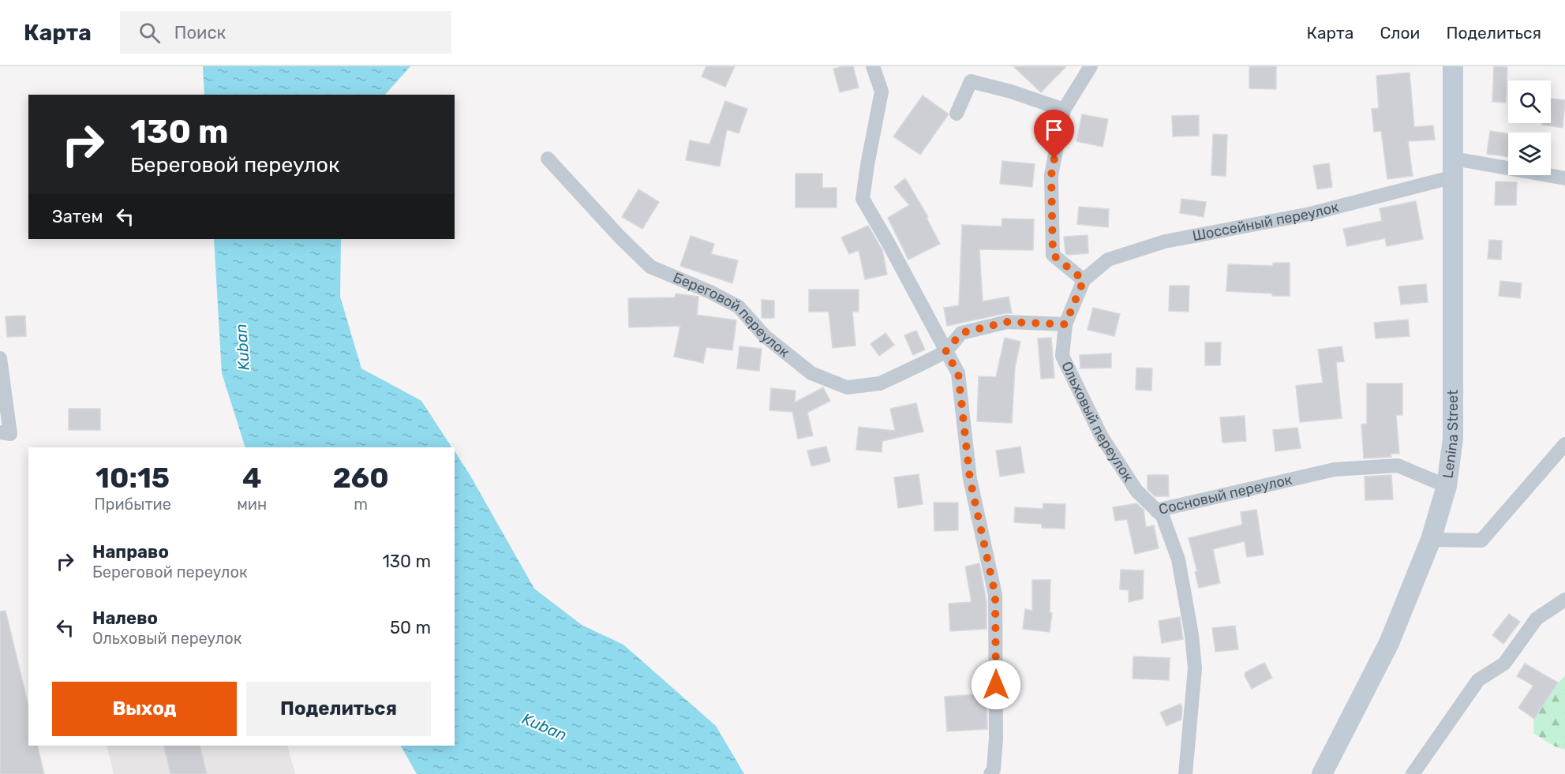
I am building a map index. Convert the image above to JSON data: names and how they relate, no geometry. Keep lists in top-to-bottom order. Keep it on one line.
{"streets":{"main road":["Lenina Street"],"street":["Шоссейный переулок","Береговой переулок","Ольховый переулок","Сосновый переулок"]},"crossings":[["Шоссейный переулок","Ольховый переулок"],["Шоссейный переулок","Lenina Street"],["Береговой переулок","Ольховый переулок"],["Ольховый переулок","Сосновый переулок"],["Lenina Street","Сосновый переулок"]],"water":["Kuban"],"page":{"header":"Карта","search":"Поиск","nav":["Карта","Слои","Поделиться"],"turn":["130 m","Береговой переулок"],"then":"Затем","eta":["10:15","Прибытие","4","мин","260","m"],"list":[{"name":"Направо","note":"Береговой переулок","value":"130 m"},{"name":"Налево","note":"Ольховый переулок","value":"50 m"}],"buttons":["Выход","Поделиться"]}}
